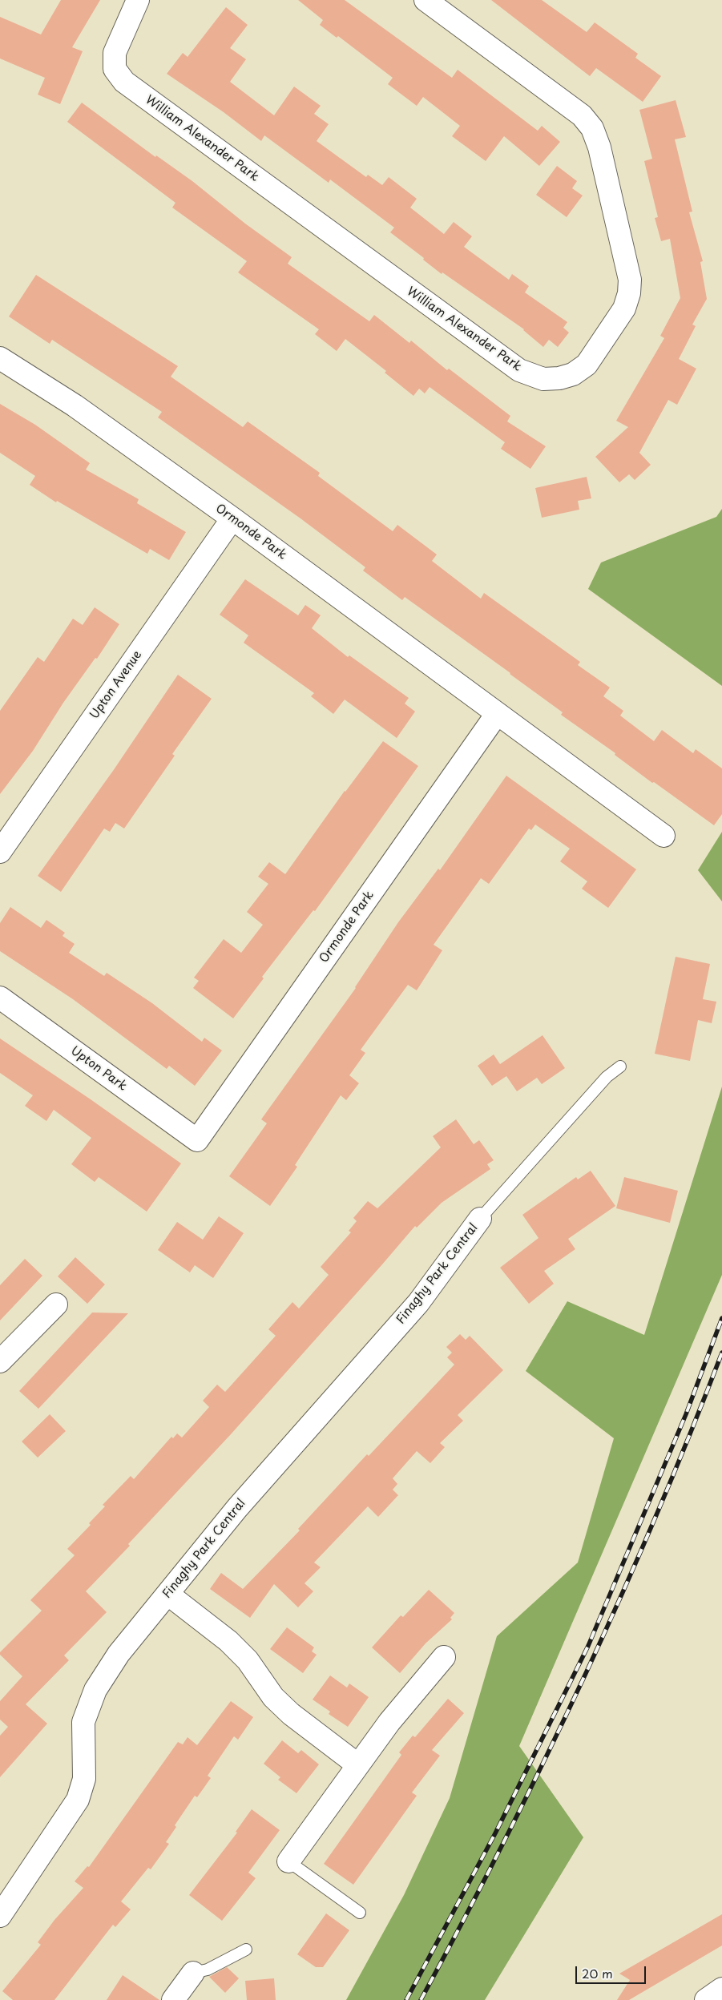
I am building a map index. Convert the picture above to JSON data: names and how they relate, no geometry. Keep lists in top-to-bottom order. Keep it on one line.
{"streets":{"street":["William Alexander Park","Ormonde Park","Upton Avenue","Upton Park","Finaghy Park Central"]},"crossings":[["Ormonde Park","Upton Avenue"],["Ormonde Park","Upton Park"]],"scale_bar":"20 m"}
